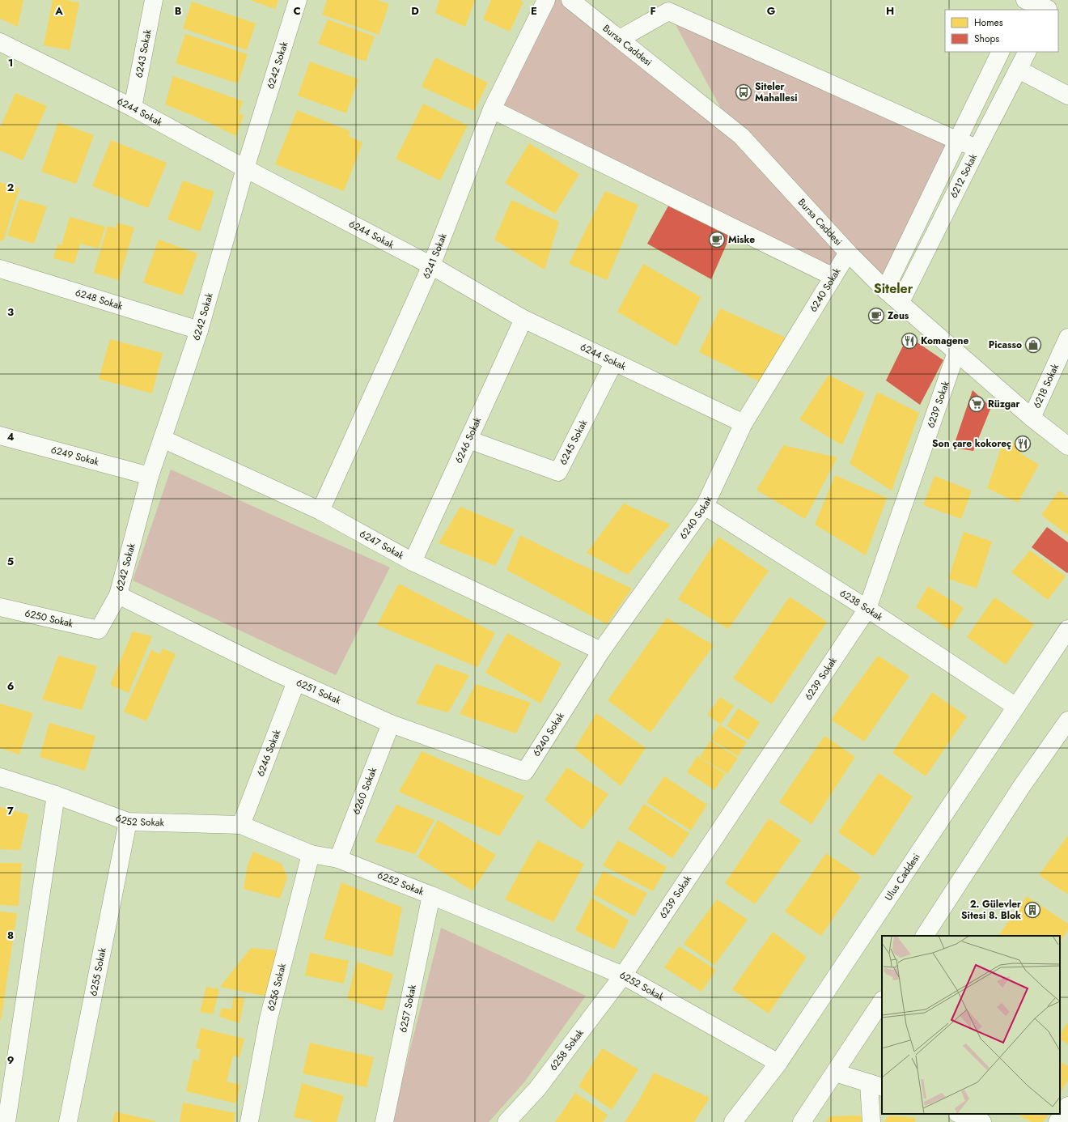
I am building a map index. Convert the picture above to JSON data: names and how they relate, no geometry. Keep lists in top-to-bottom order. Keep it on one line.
{"streets":{"street":["Bursa Caddesi","6243 Sokak","6242 Sokak","6244 Sokak","6212 Sokak","6241 Sokak","6240 Sokak","6248 Sokak","6218 Sokak","6239 Sokak","6246 Sokak","6245 Sokak","6249 Sokak","6247 Sokak","6238 Sokak","6250 Sokak","6251 Sokak","6260 Sokak","6252 Sokak","Ulus Caddesi","6255 Sokak","6256 Sokak","6257 Sokak","6258 Sokak"]},"crossings":[["Bursa Caddesi","6212 Sokak"],["Bursa Caddesi","6240 Sokak"],["Bursa Caddesi","6218 Sokak"],["Bursa Caddesi","6239 Sokak"],["6243 Sokak","6244 Sokak"],["6242 Sokak","6244 Sokak"],["6242 Sokak","6248 Sokak"],["6242 Sokak","6249 Sokak"],["6242 Sokak","6247 Sokak"],["6242 Sokak","6250 Sokak"],["6242 Sokak","6251 Sokak"],["6244 Sokak","6241 Sokak"],["6244 Sokak","6240 Sokak"],["6244 Sokak","6246 Sokak"],["6244 Sokak","6245 Sokak"],["6241 Sokak","6247 Sokak"],["6240 Sokak","6247 Sokak"],["6240 Sokak","6238 Sokak"],["6240 Sokak","6251 Sokak"],["6239 Sokak","6238 Sokak"],["6239 Sokak","6252 Sokak"],["6239 Sokak","6258 Sokak"],["6246 Sokak","6245 Sokak"],["6246 Sokak","6247 Sokak"],["6246 Sokak","6251 Sokak"],["6246 Sokak","6252 Sokak"],["6238 Sokak","Ulus Caddesi"],["6251 Sokak","6260 Sokak"],["6260 Sokak","6252 Sokak"],["6252 Sokak","Ulus Caddesi"],["6252 Sokak","6255 Sokak"],["6252 Sokak","6256 Sokak"],["6252 Sokak","6257 Sokak"],["6252 Sokak","6258 Sokak"]],"districts":["Siteler"],"places":{"bus stop":["Siteler Mahallesi"],"cafe":["Miske","Zeus"],"restaurant":["Komagene","Son çare kokoreç"],"shop":["Picasso"],"supermarket":["Rüzgar"],"building":["2. Gülevler Sitesi 8. Blok"]},"legend":["Homes","Shops"],"grid":{"columns":["A","B","C","D","E","F","G","H"],"rows":["1","2","3","4","5","6","7","8","9"]}}
